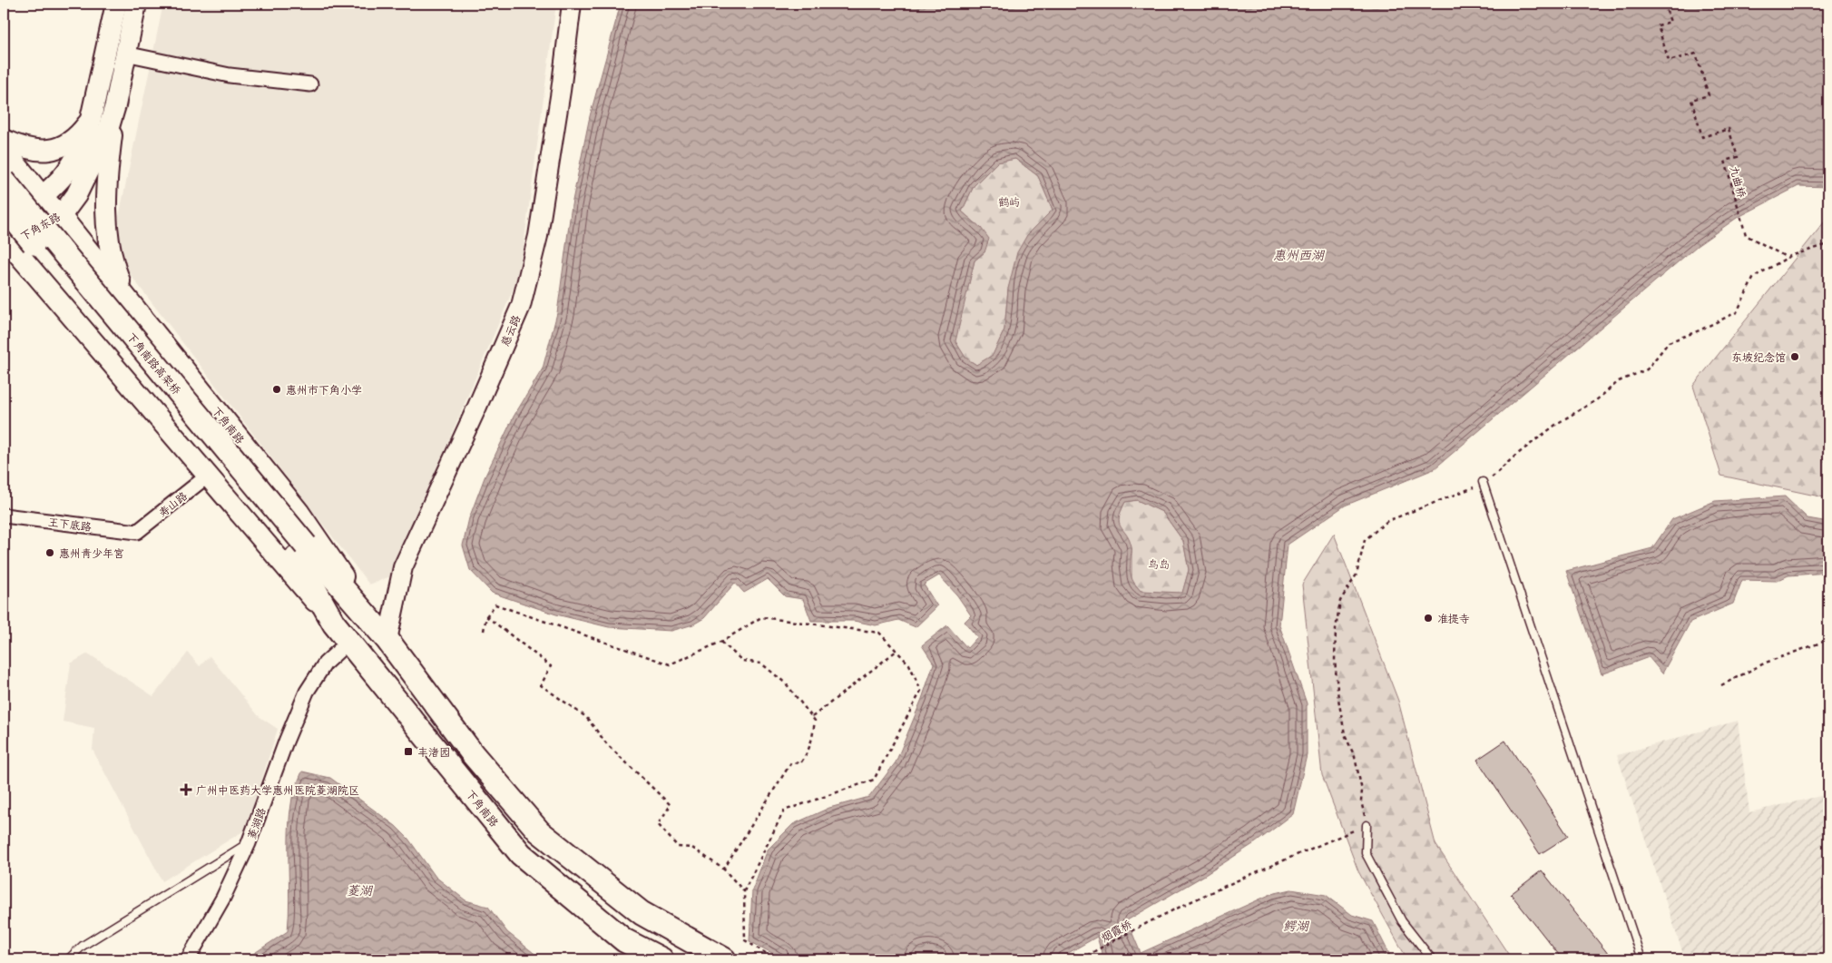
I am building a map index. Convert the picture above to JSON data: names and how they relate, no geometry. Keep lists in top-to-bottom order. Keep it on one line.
{"streets":{"main road":["下角东路","下角南路高架桥","下角南路"],"street":["慈云路","寿山路","王下底路","菱湖路"],"path":["九曲桥","烟霞桥"]},"crossings":[["下角东路","下角南路"],["慈云路","下角南路"],["下角南路高架桥","下角南路"],["下角南路","寿山路"],["下角南路","菱湖路"],["寿山路","王下底路"]],"water":["惠州西湖","菱湖","鳄湖"],"parks":["鹤屿","鸟岛"],"places":{"other":["东坡纪念馆","惠州市下角小学","惠州青少年宫","准提寺"],"transit":["丰渚园"],"health":["广州中医药大学惠州医院菱湖院区"]}}
